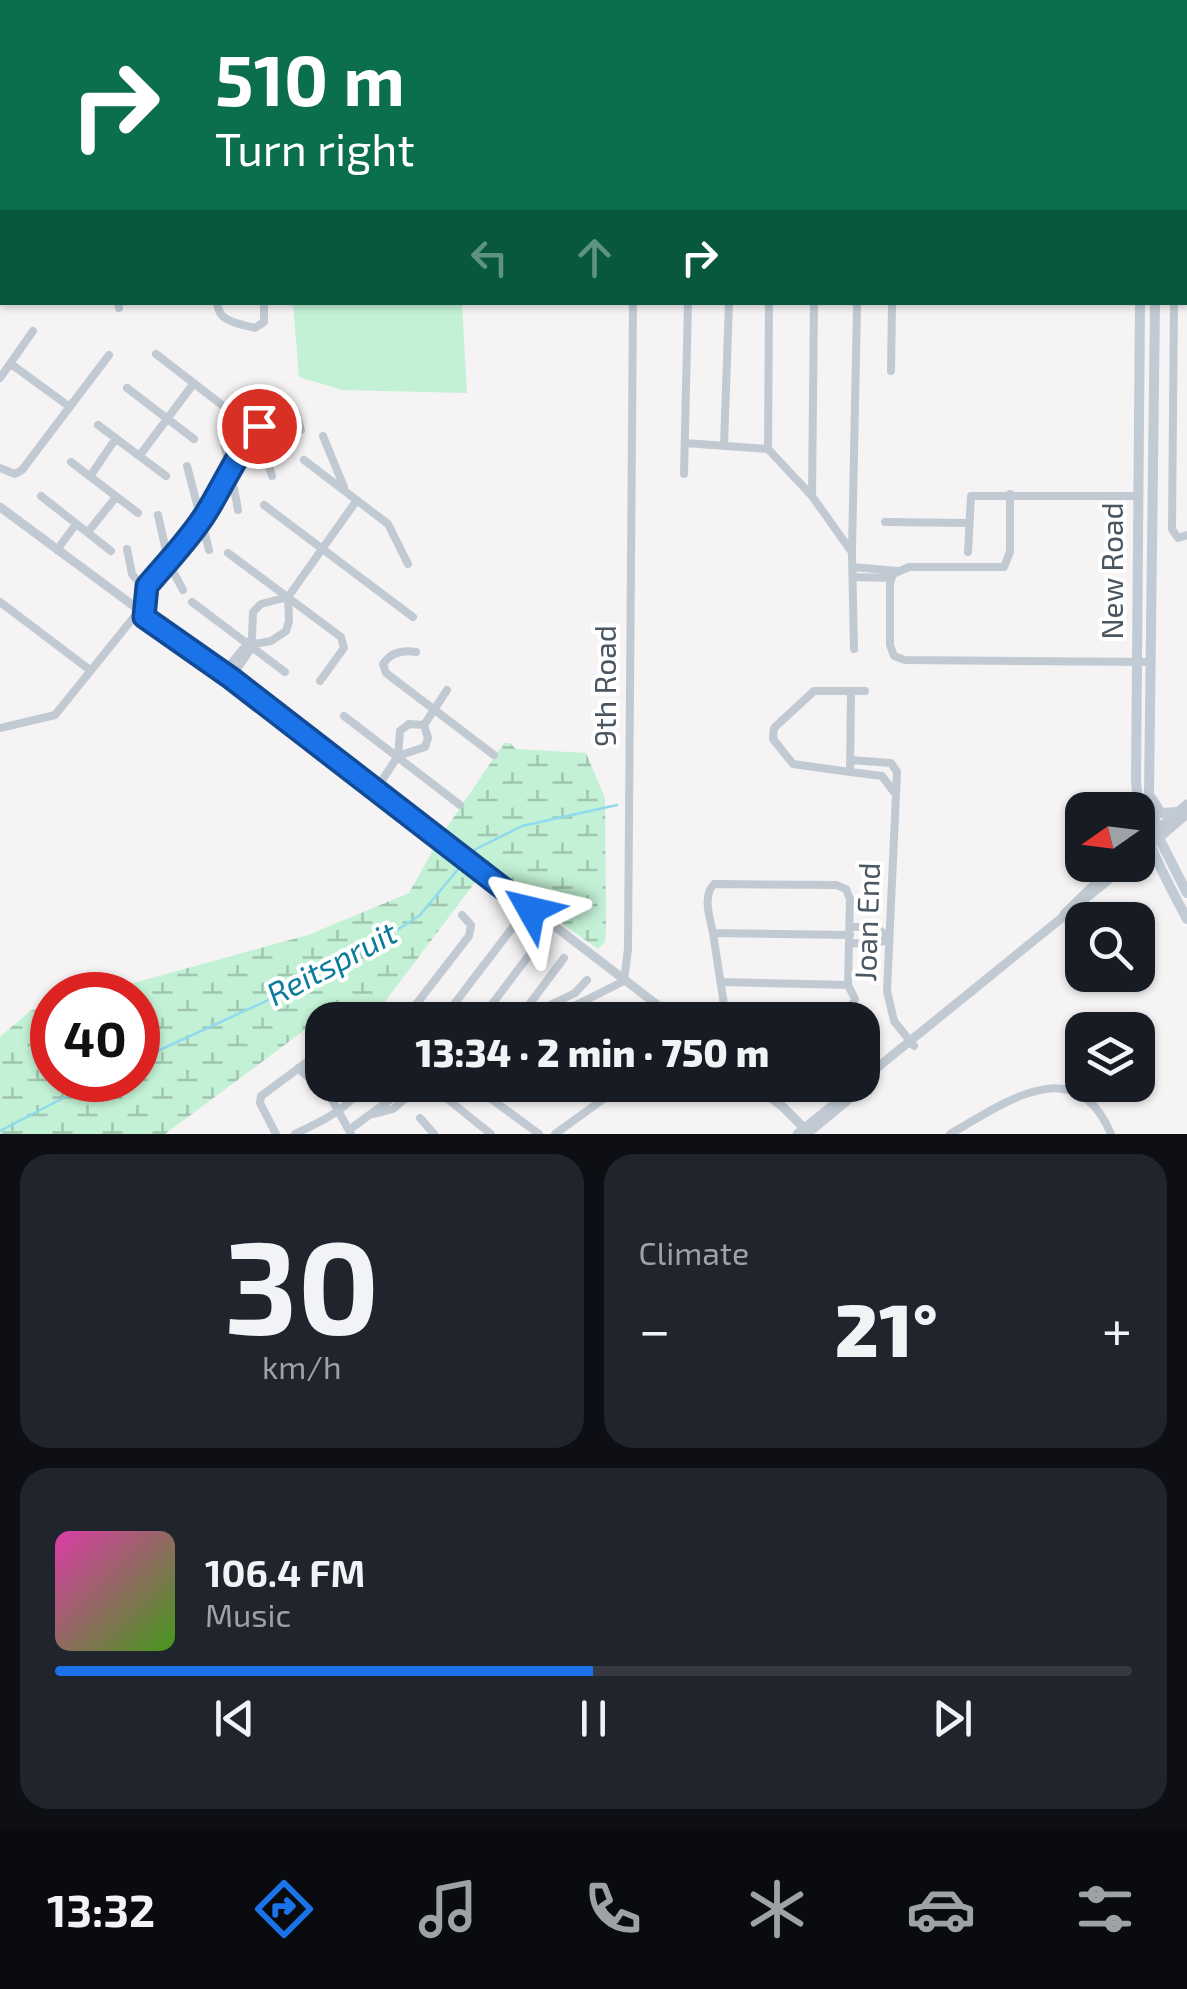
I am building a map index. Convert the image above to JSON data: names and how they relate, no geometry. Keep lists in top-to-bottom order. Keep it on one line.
{"streets":{"main road":["New Road"],"street":["9th Road","Joan End"]},"water":["Reitspruit"],"north":"left","page":{"turn":["510 m","Turn right"],"limit":"40","trip":"13:34 · 2 min · 750 m","tile":[["30","km/h"],"Climate"],"heat":["−","21°","+"],"song":["106.4 FM","Music"],"tabs":"13:32"}}
